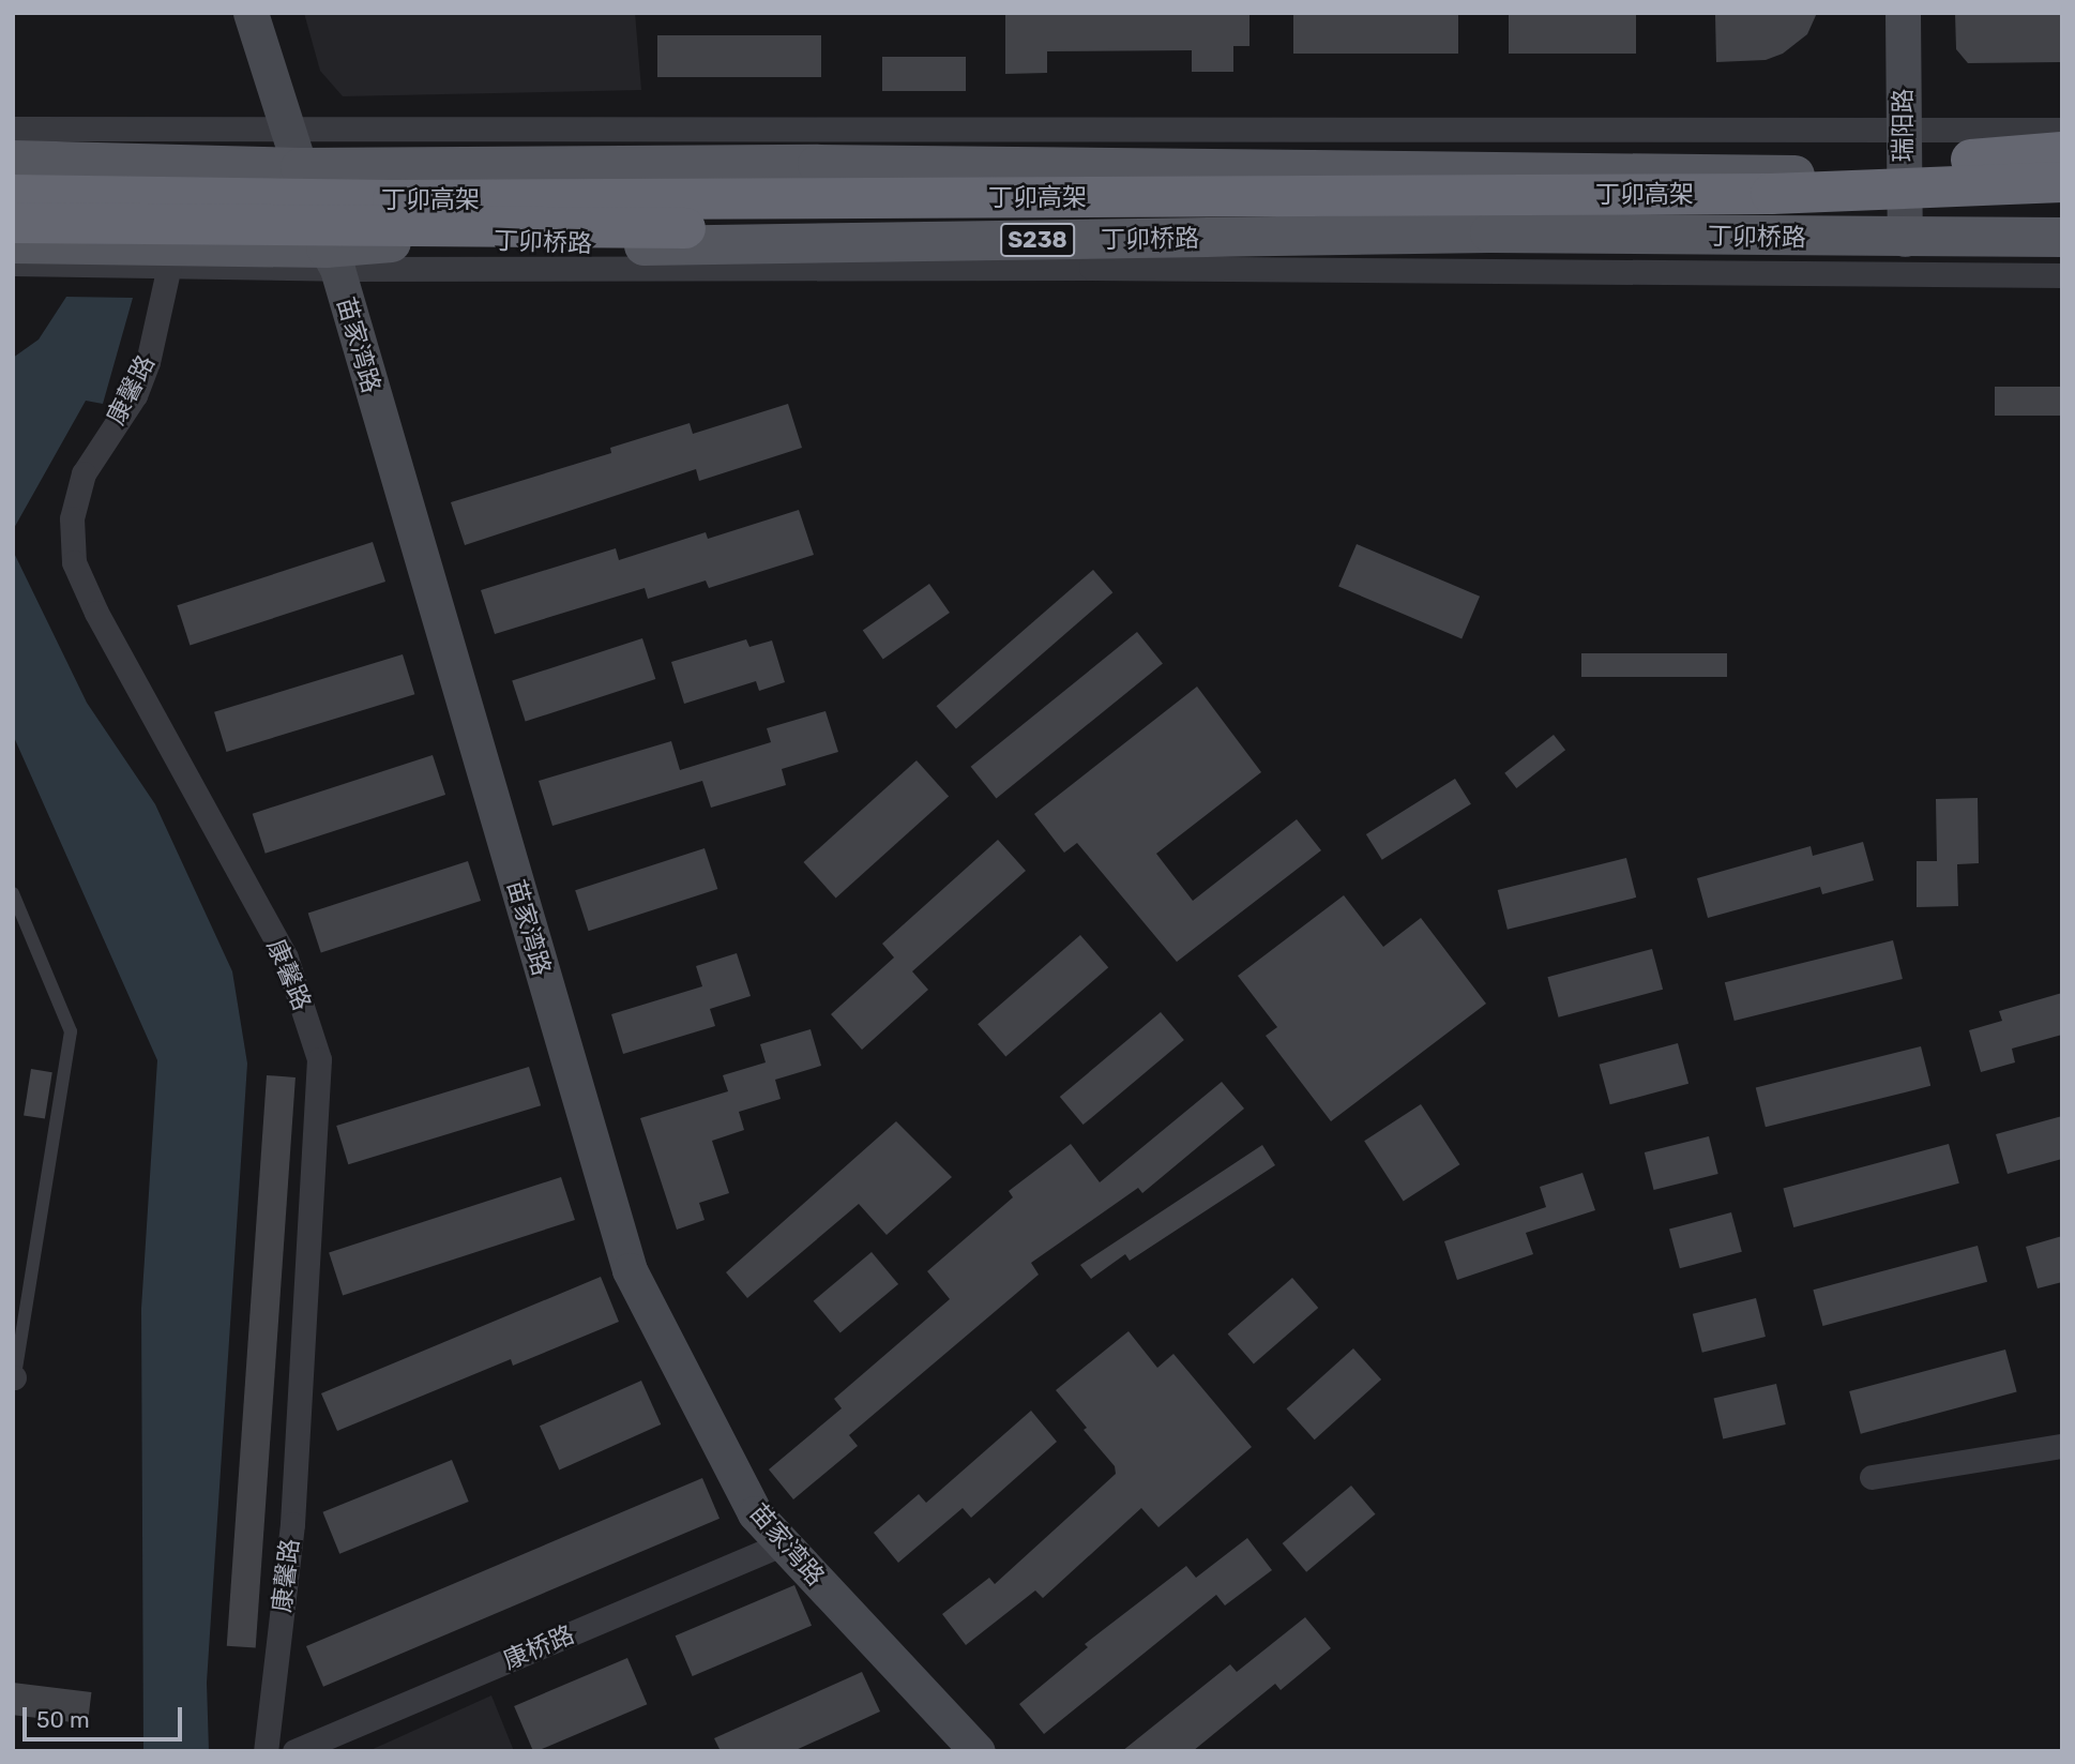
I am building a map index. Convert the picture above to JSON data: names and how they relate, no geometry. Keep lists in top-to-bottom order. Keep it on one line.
{"streets":{"highway":["丁卯高架","S238"],"main road":["丁卯桥路"],"street":["瑞阳路","苗家湾路","康馨路","康桥路"]},"crossings":[["瑞阳路","丁卯桥路"],["丁卯桥路","苗家湾路"],["苗家湾路","康桥路"]],"scale_bar":"50 m"}
